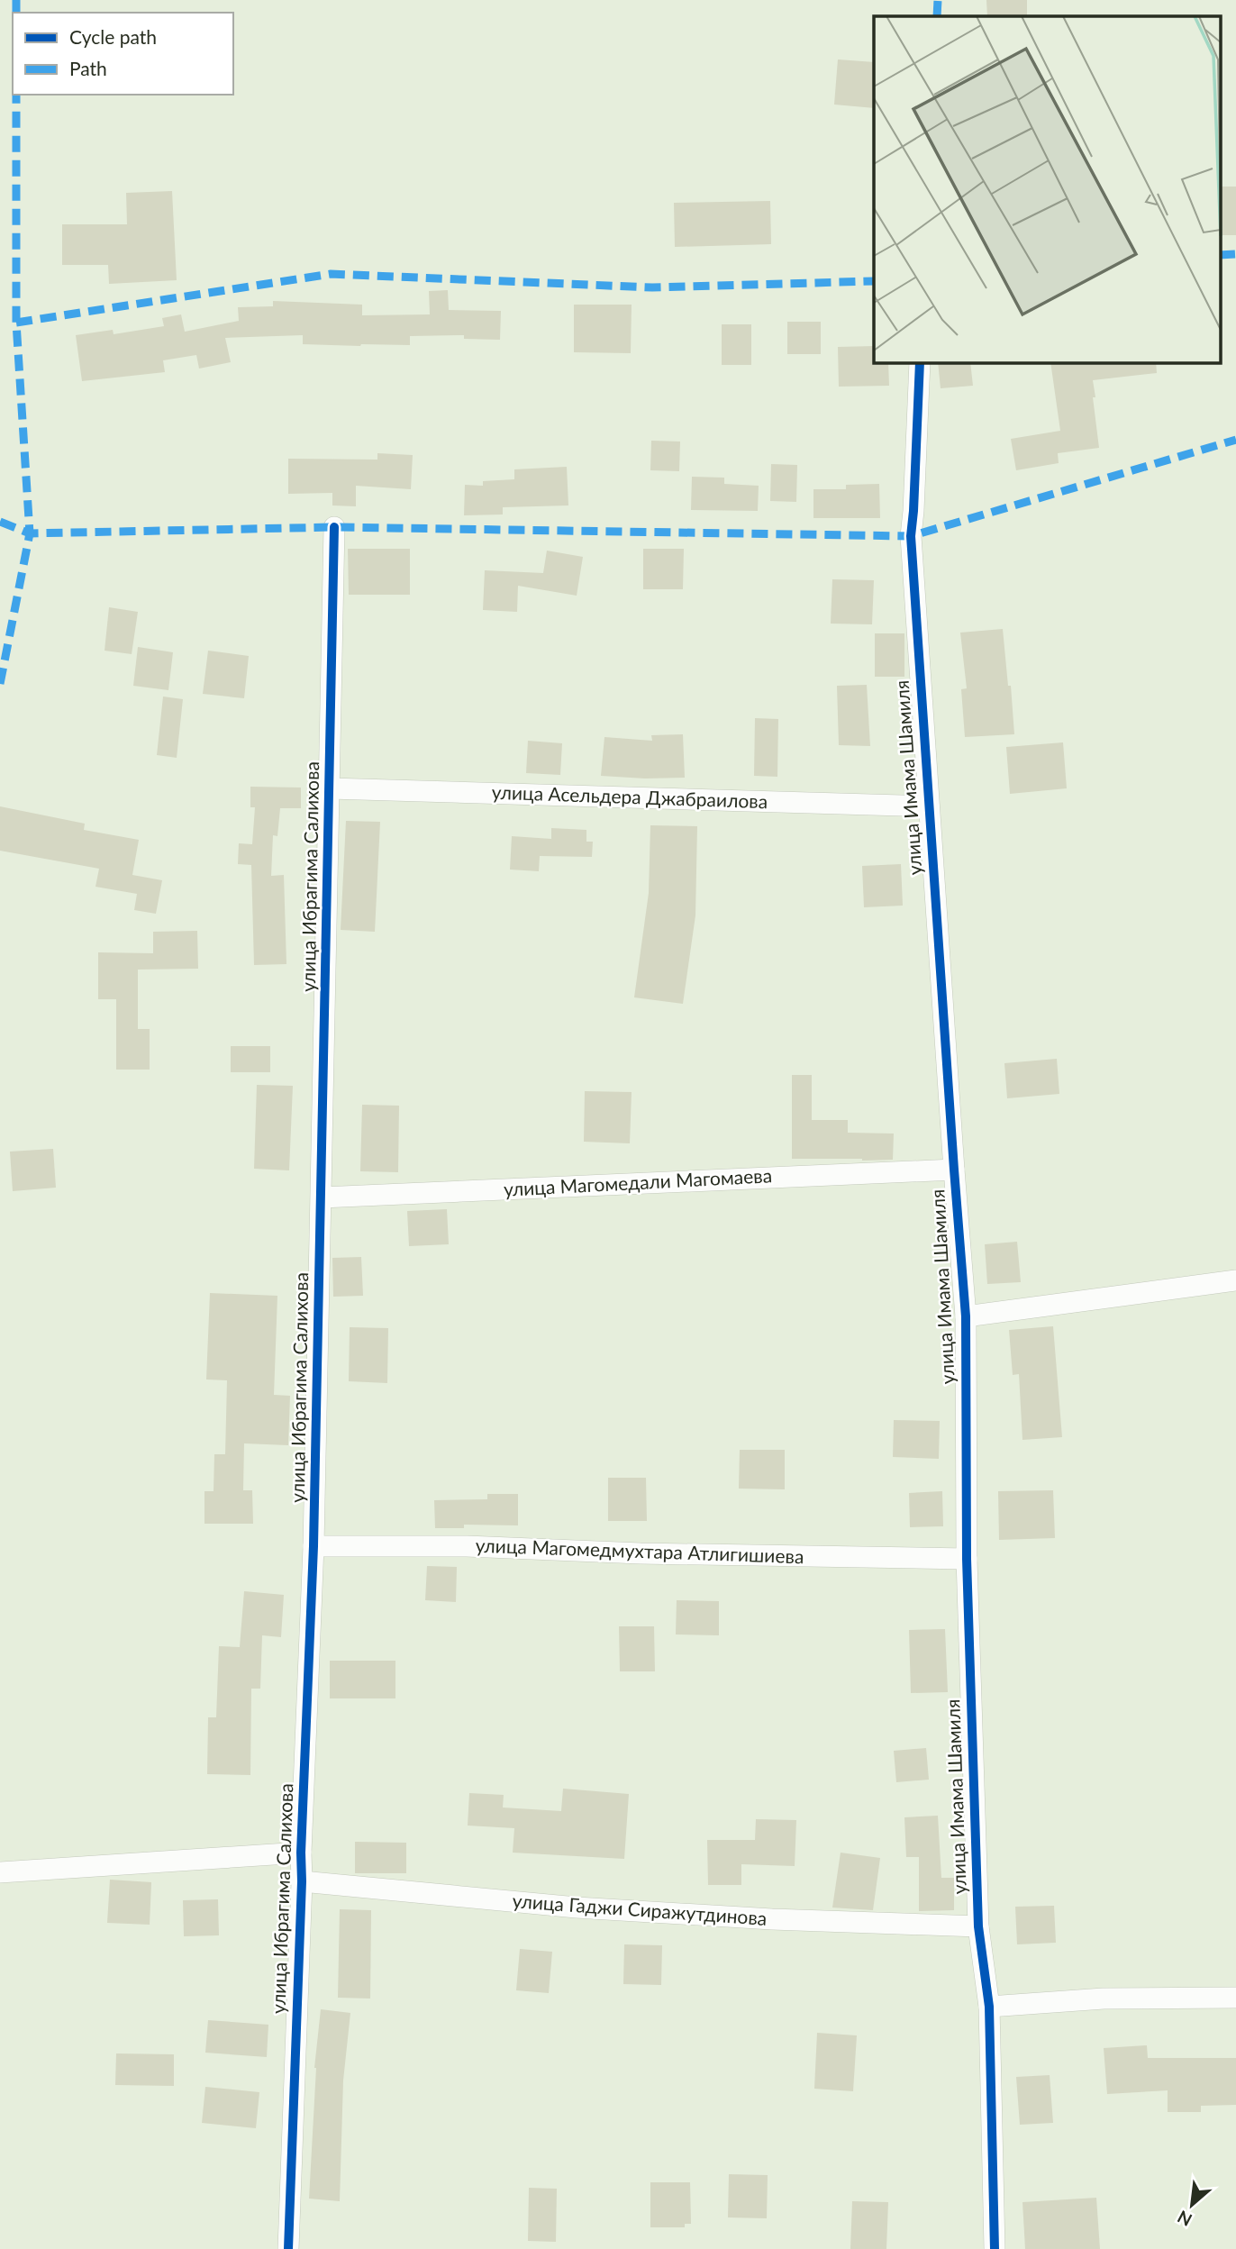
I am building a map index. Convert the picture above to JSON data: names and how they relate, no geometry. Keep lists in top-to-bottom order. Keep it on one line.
{"streets":{"street":["улица Имама Шамиля","улица Асельдера Джабраилова","улица Ибрагима Салихова","улица Магомедали Магомаева","улица Магомедмухтара Атлигишиева","улица Гаджи Сиражутдинова"]},"crossings":[["улица Имама Шамиля","улица Асельдера Джабраилова"],["улица Имама Шамиля","улица Магомедали Магомаева"],["улица Имама Шамиля","улица Магомедмухтара Атлигишиева"],["улица Имама Шамиля","улица Гаджи Сиражутдинова"],["улица Асельдера Джабраилова","улица Ибрагима Салихова"],["улица Ибрагима Салихова","улица Магомедали Магомаева"],["улица Ибрагима Салихова","улица Магомедмухтара Атлигишиева"],["улица Ибрагима Салихова","улица Гаджи Сиражутдинова"]],"legend":["Cycle path","Path"],"north":"bottom left"}
